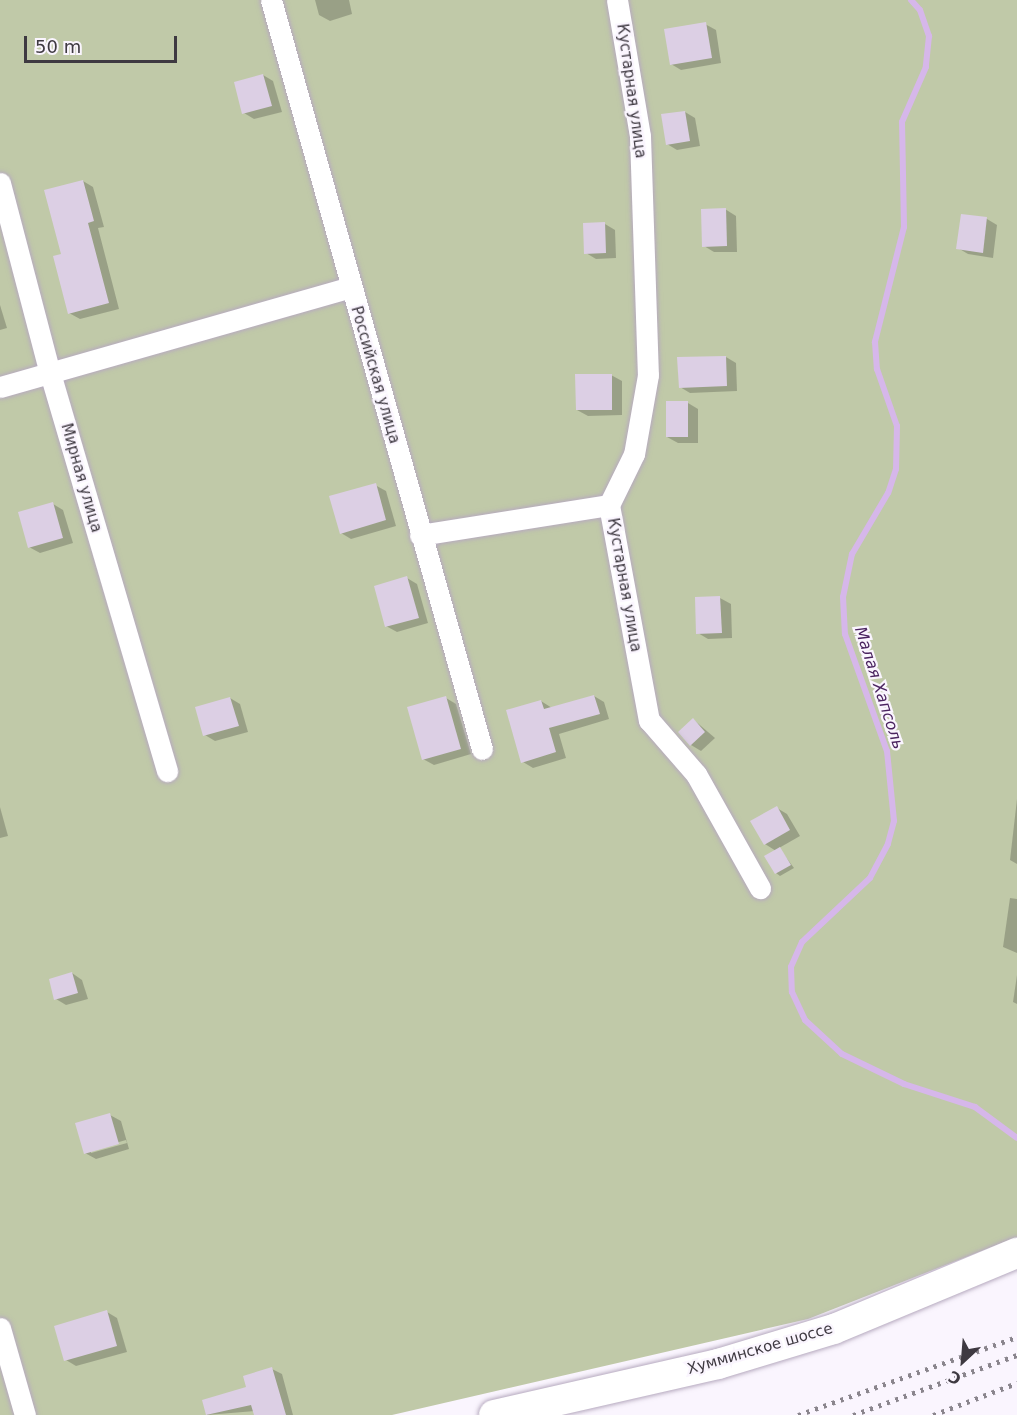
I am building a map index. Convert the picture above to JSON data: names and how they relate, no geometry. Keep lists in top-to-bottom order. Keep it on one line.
{"streets":{"main road":["Хумминское шоссе"],"street":["Кустарная улица","Российская улица","Мирная улица"]},"water":["Малая Хапсоль"],"scale_bar":"50 m","north":"bottom left"}
